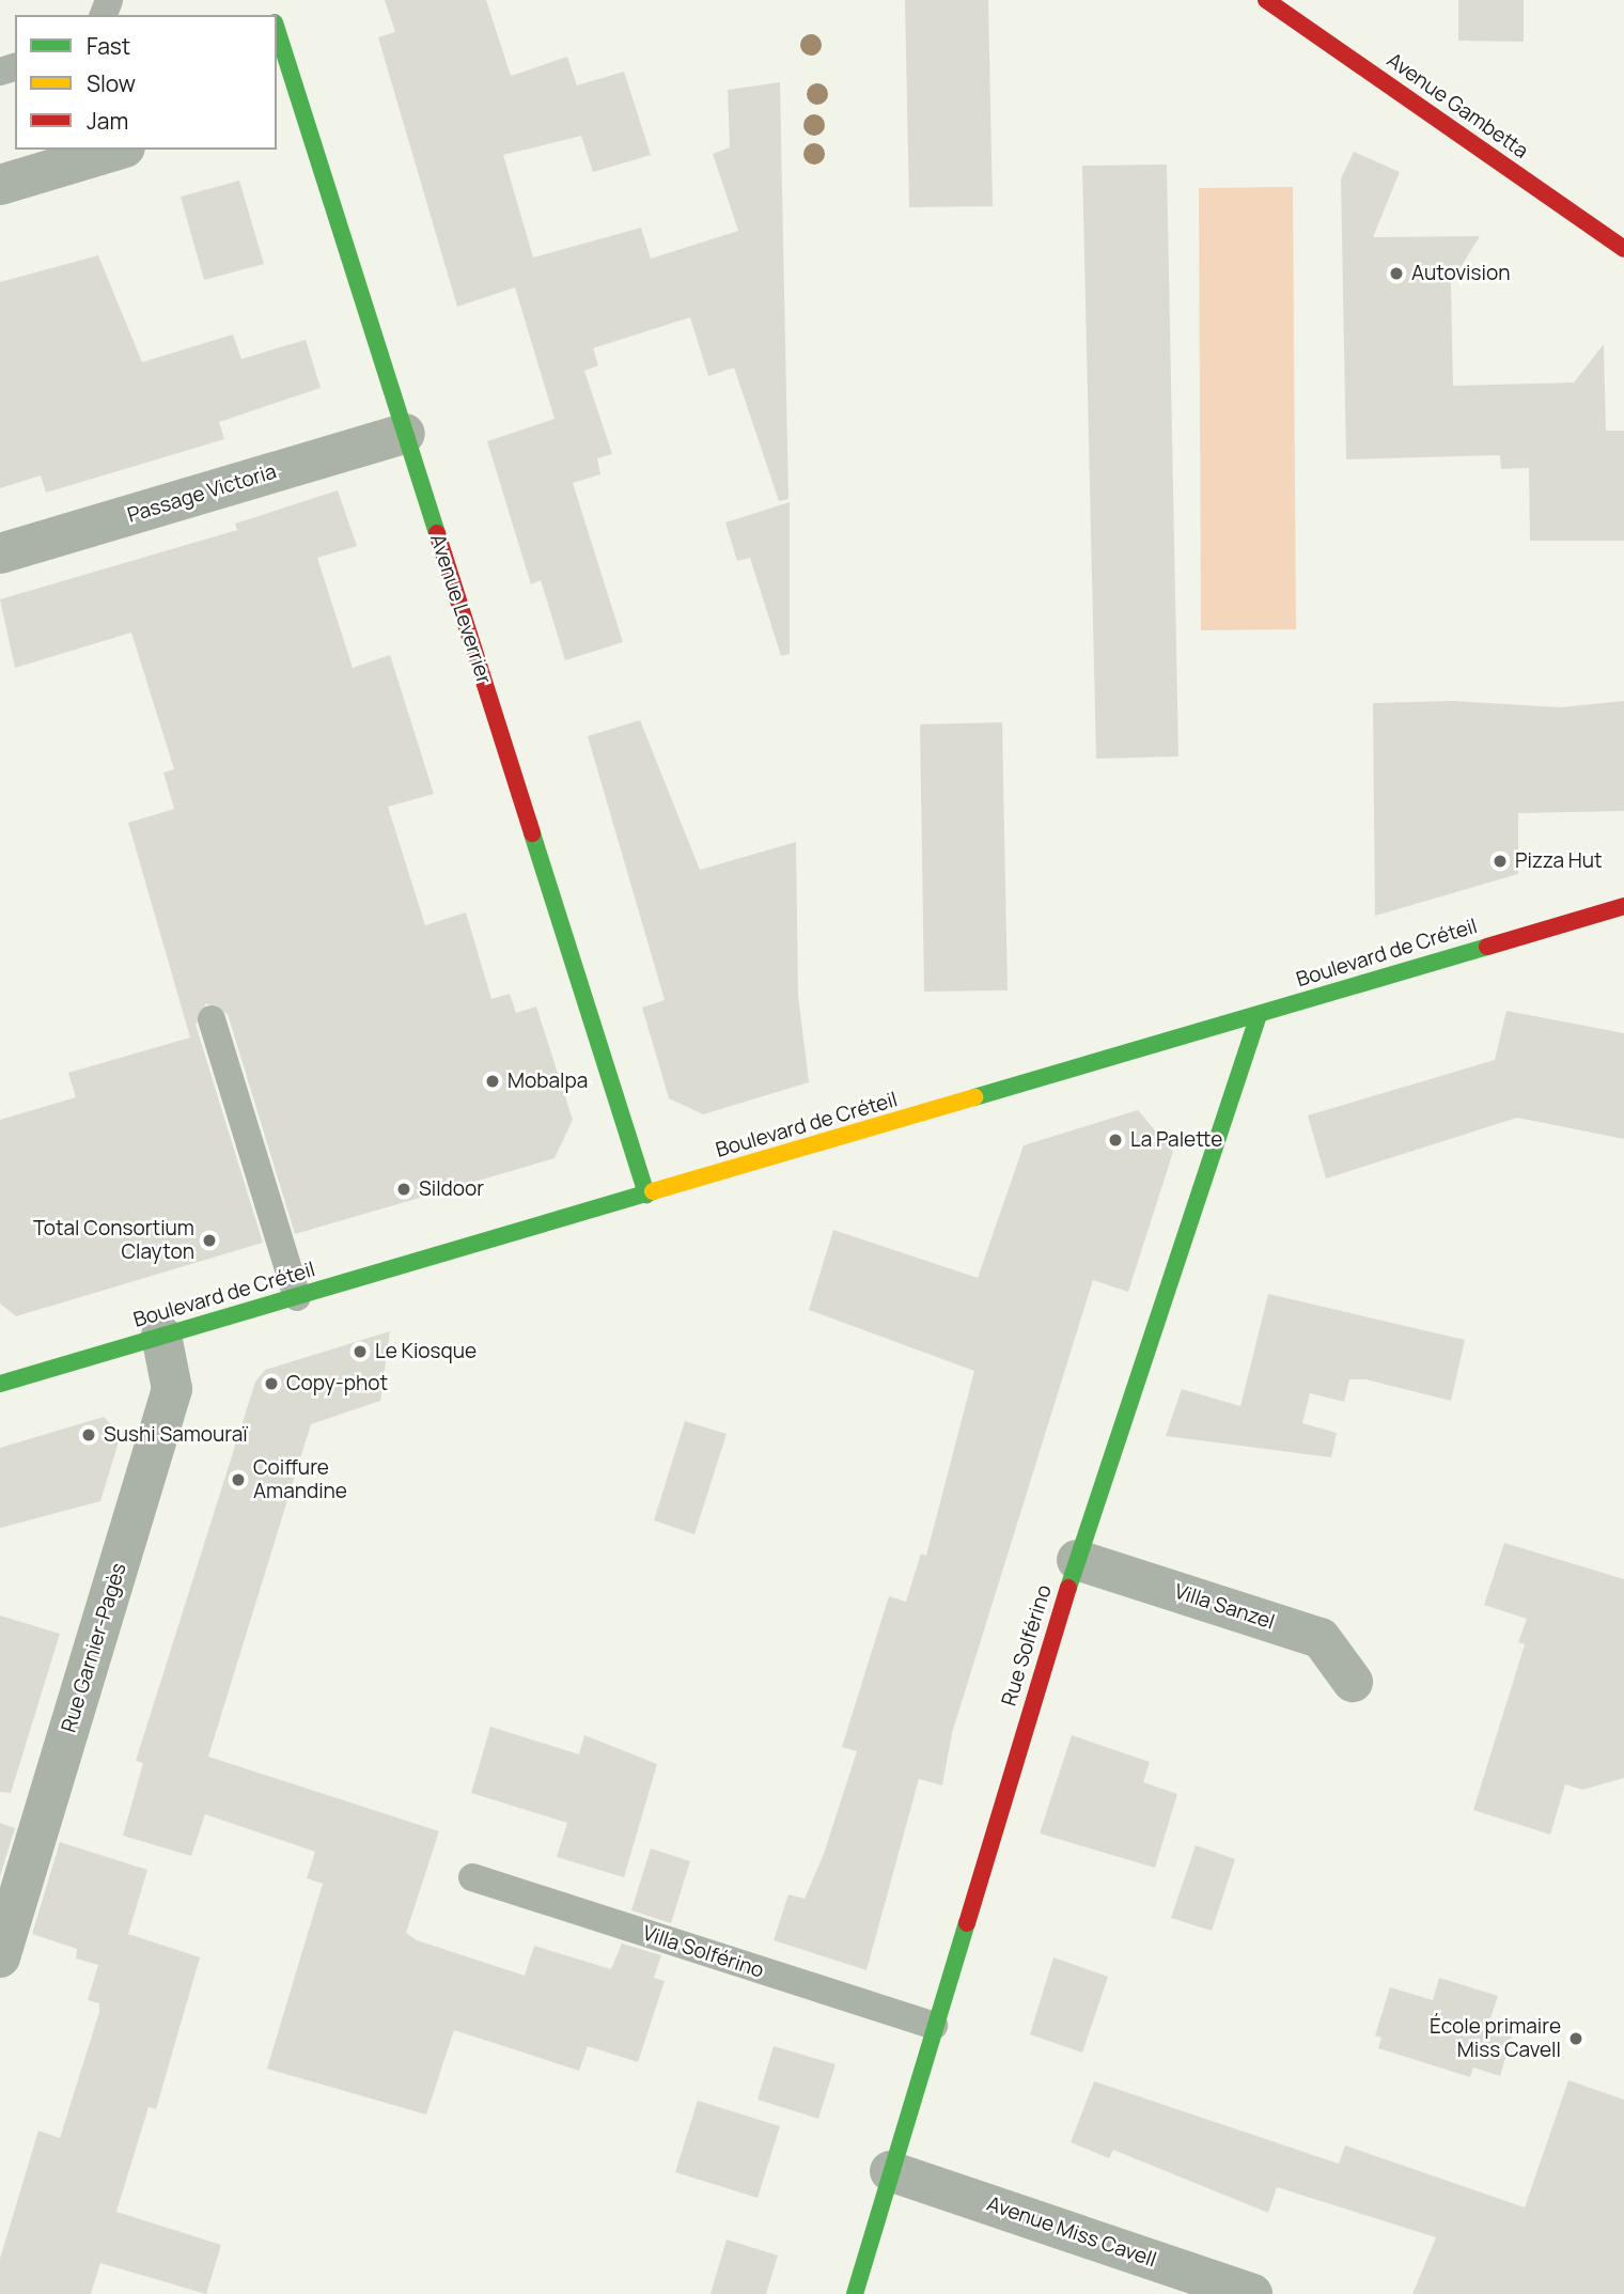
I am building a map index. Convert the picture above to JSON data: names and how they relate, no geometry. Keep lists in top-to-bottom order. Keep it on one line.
{"streets":{"street":["Avenue Gambetta","Passage Victoria","Avenue Leverrier","Boulevard de Créteil","Villa Sanzel","Rue Solférino","Rue Garnier-Pagès","Avenue Miss Cavell"],"lane":["Villa Solférino"]},"crossings":[["Passage Victoria","Avenue Leverrier"],["Avenue Leverrier","Boulevard de Créteil"],["Boulevard de Créteil","Rue Solférino"],["Boulevard de Créteil","Rue Garnier-Pagès"],["Villa Sanzel","Rue Solférino"],["Rue Solférino","Villa Solférino"],["Rue Solférino","Avenue Miss Cavell"]],"places":["Autovision","Pizza Hut","Mobalpa","La Palette","Sildoor","Total Consortium Clayton","Le Kiosque","Copy-phot","Sushi Samouraï","Coiffure Amandine","École primaire Miss Cavell"],"legend":["Fast","Slow","Jam"]}
